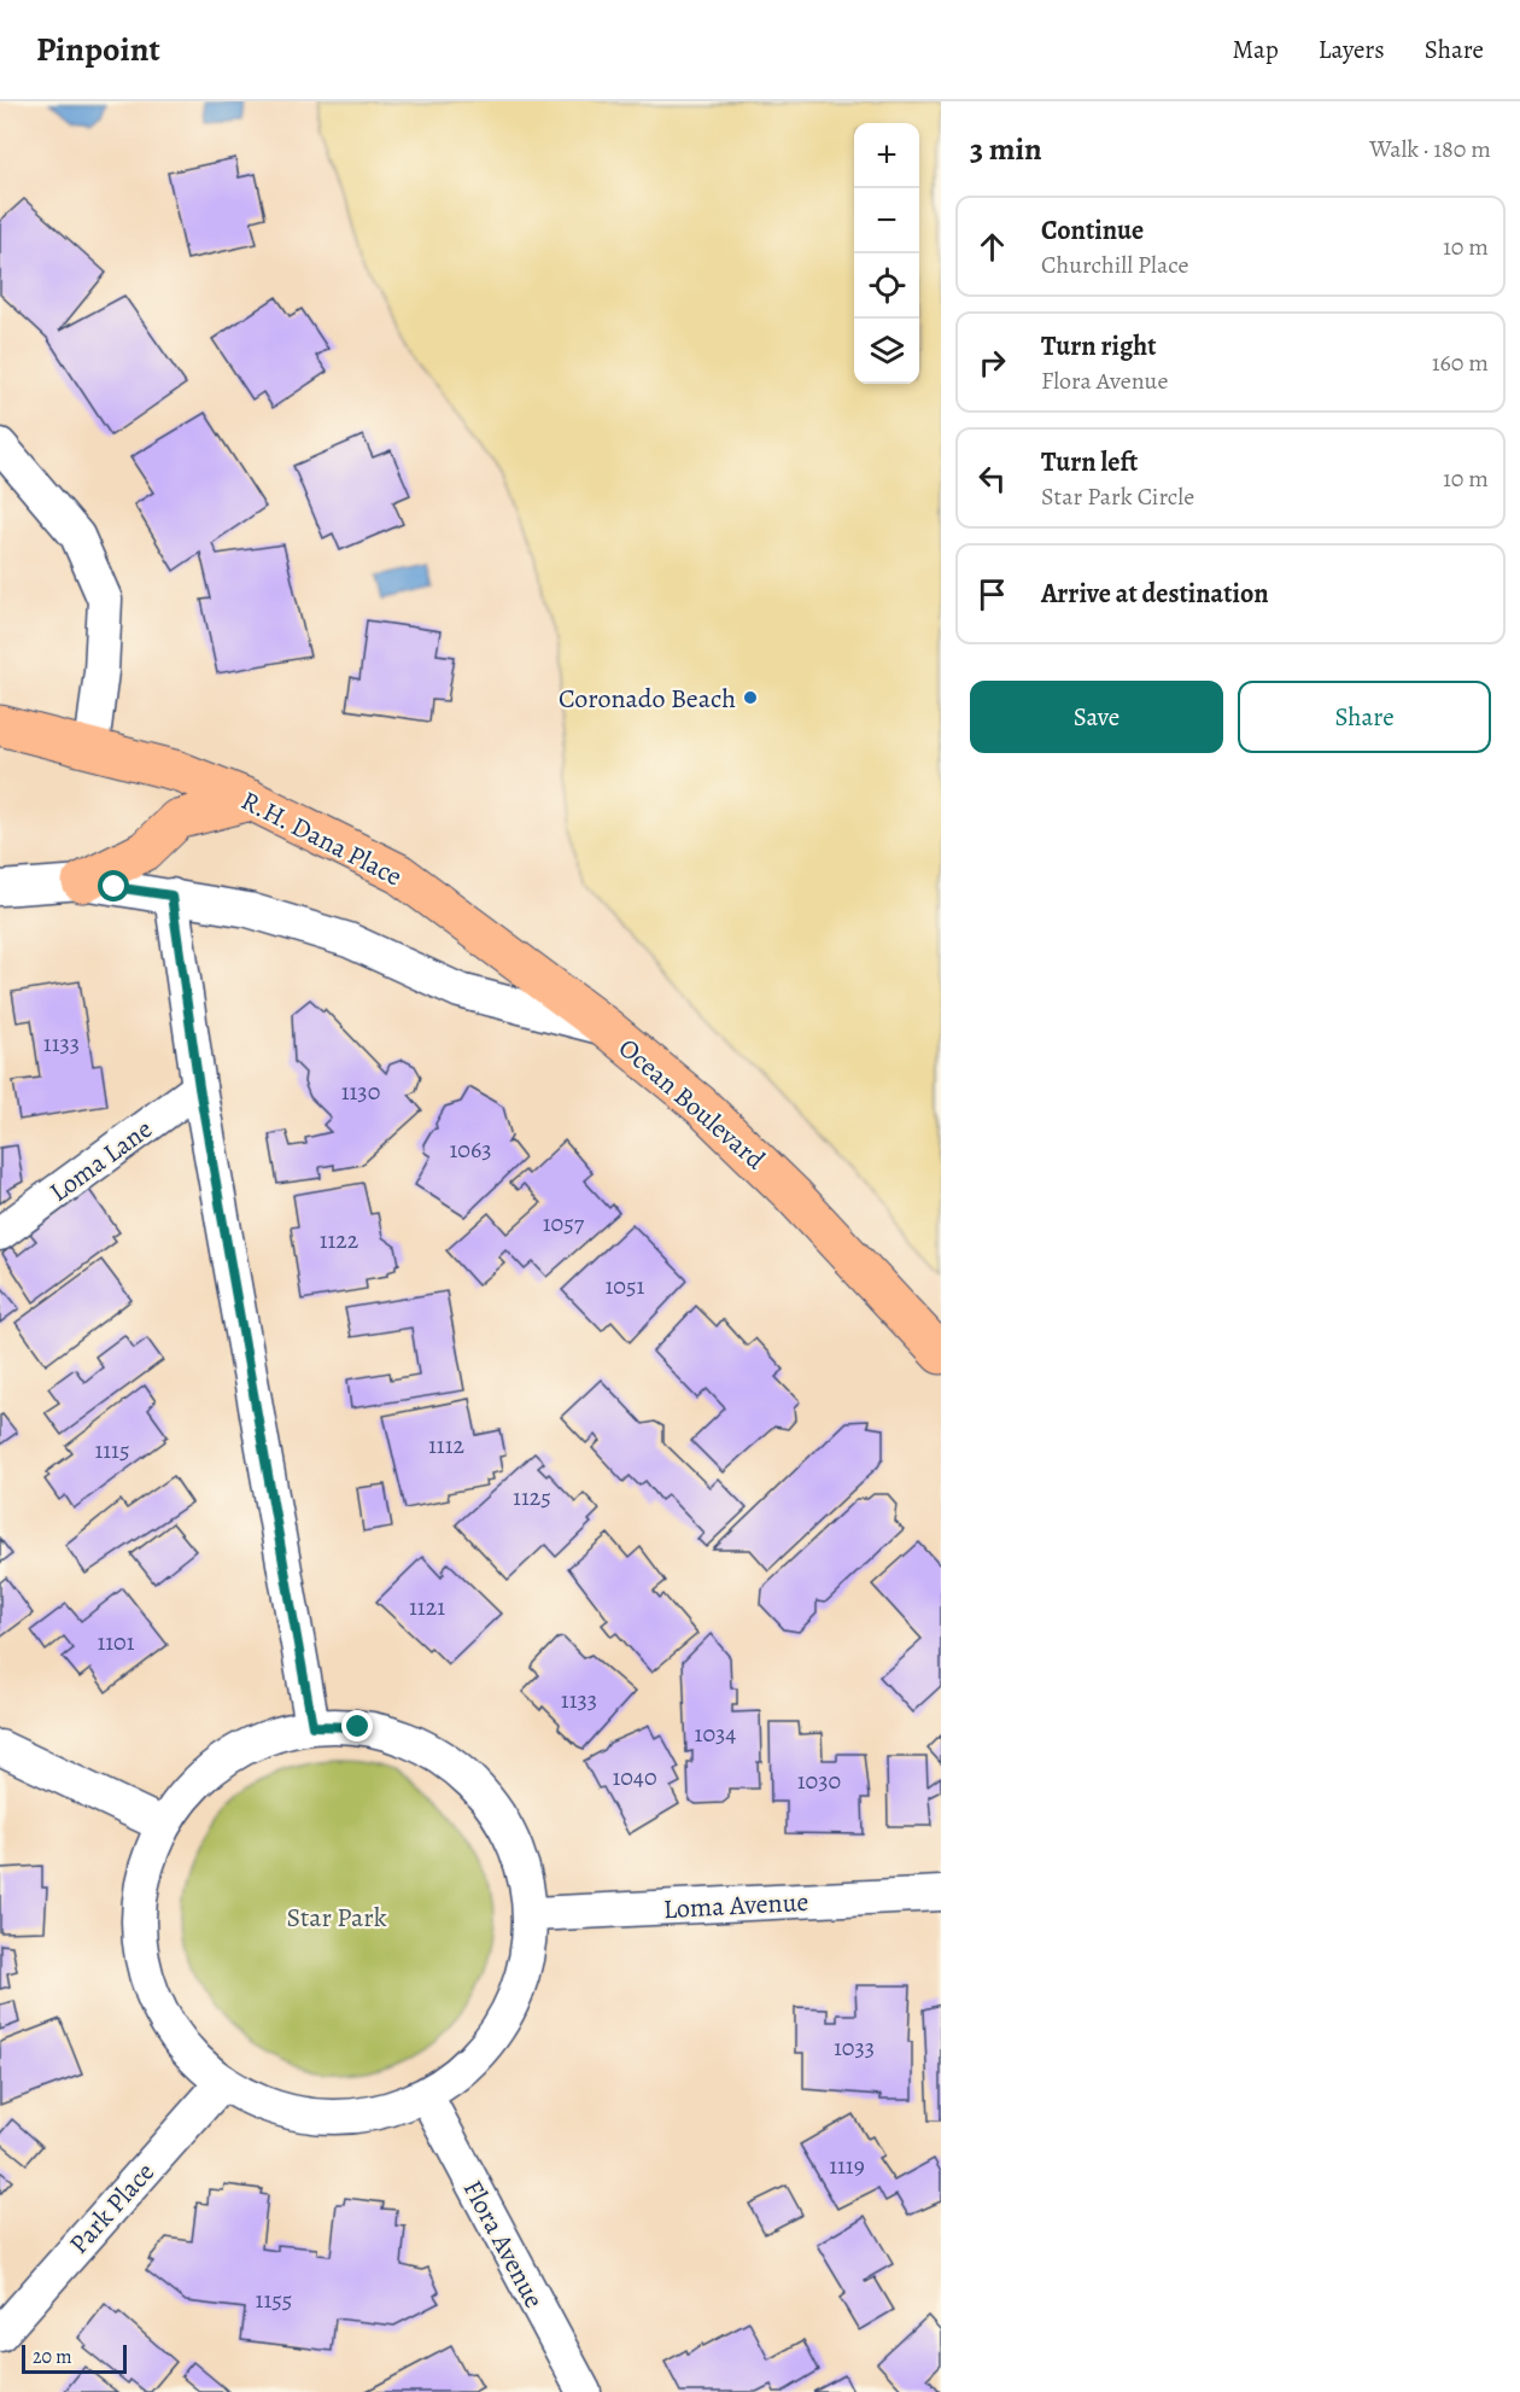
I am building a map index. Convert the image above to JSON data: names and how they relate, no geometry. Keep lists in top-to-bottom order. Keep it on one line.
{"streets":{"main road":["R.H. Dana Place","Ocean Boulevard"],"street":["Loma Lane","Loma Avenue","Park Place","Flora Avenue"]},"crossings":[["R.H. Dana Place","Ocean Boulevard"]],"parks":["Star Park"],"places":["Coronado Beach"],"house_numbers":["1133","1130","1063","1057","1122","1051","1112","1115","1125","1121","1101","1133","1034","1040","1030","1033","1119","1155"],"scale_bar":"20 m","page":{"header":"Pinpoint","nav":["Map","Layers","Share"],"heading":["3 min","Walk · 180 m"],"map_buttons":["+","−"],"list":[["Continue","Churchill Place","10 m"],["Turn right","Flora Avenue","160 m"],["Turn left","Star Park Circle","10 m"],"Arrive at destination"],"buttons":["Save","Share"],"scale":"20 m"}}
